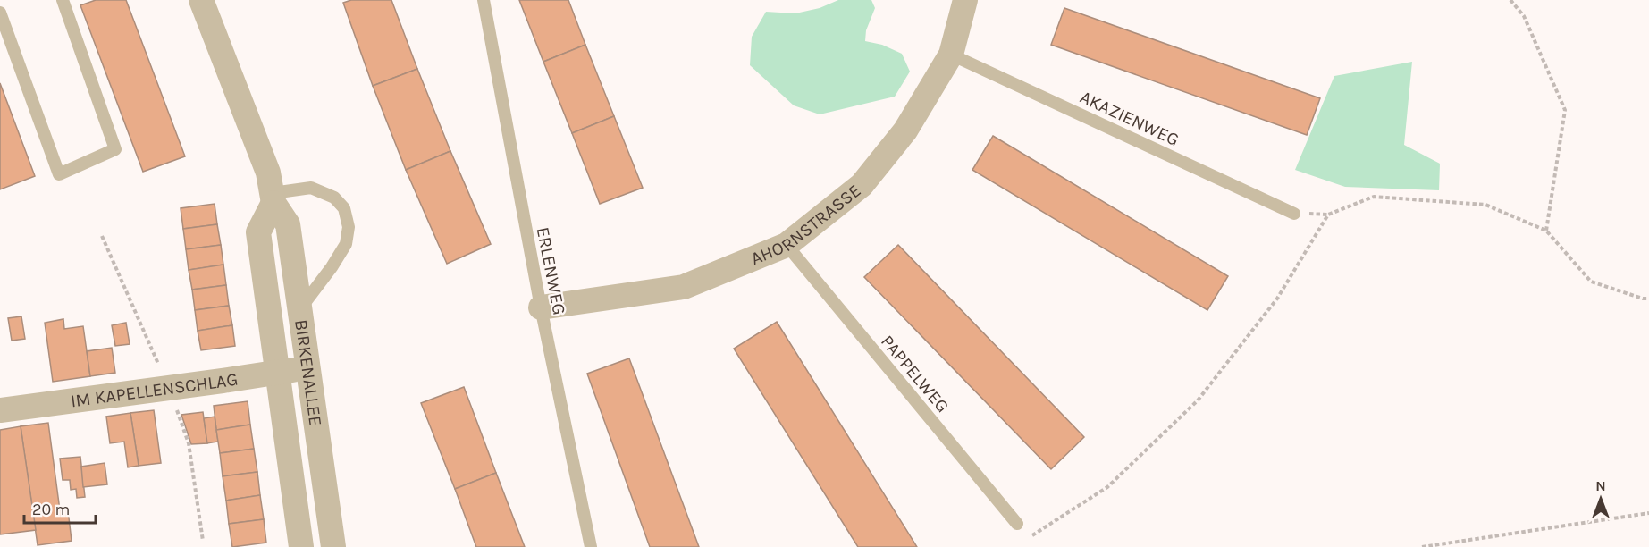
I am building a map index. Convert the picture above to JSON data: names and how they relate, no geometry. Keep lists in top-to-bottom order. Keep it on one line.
{"streets":{"street":["AHORNSTRASSE","BIRKENALLEE","IM KAPELLENSCHLAG"],"lane":["AKAZIENWEG","ERLENWEG","PAPPELWEG"]},"crossings":[["AKAZIENWEG","AHORNSTRASSE"],["AHORNSTRASSE","ERLENWEG"],["AHORNSTRASSE","PAPPELWEG"],["BIRKENALLEE","IM KAPELLENSCHLAG"]],"scale_bar":"20 m","north":"top"}
